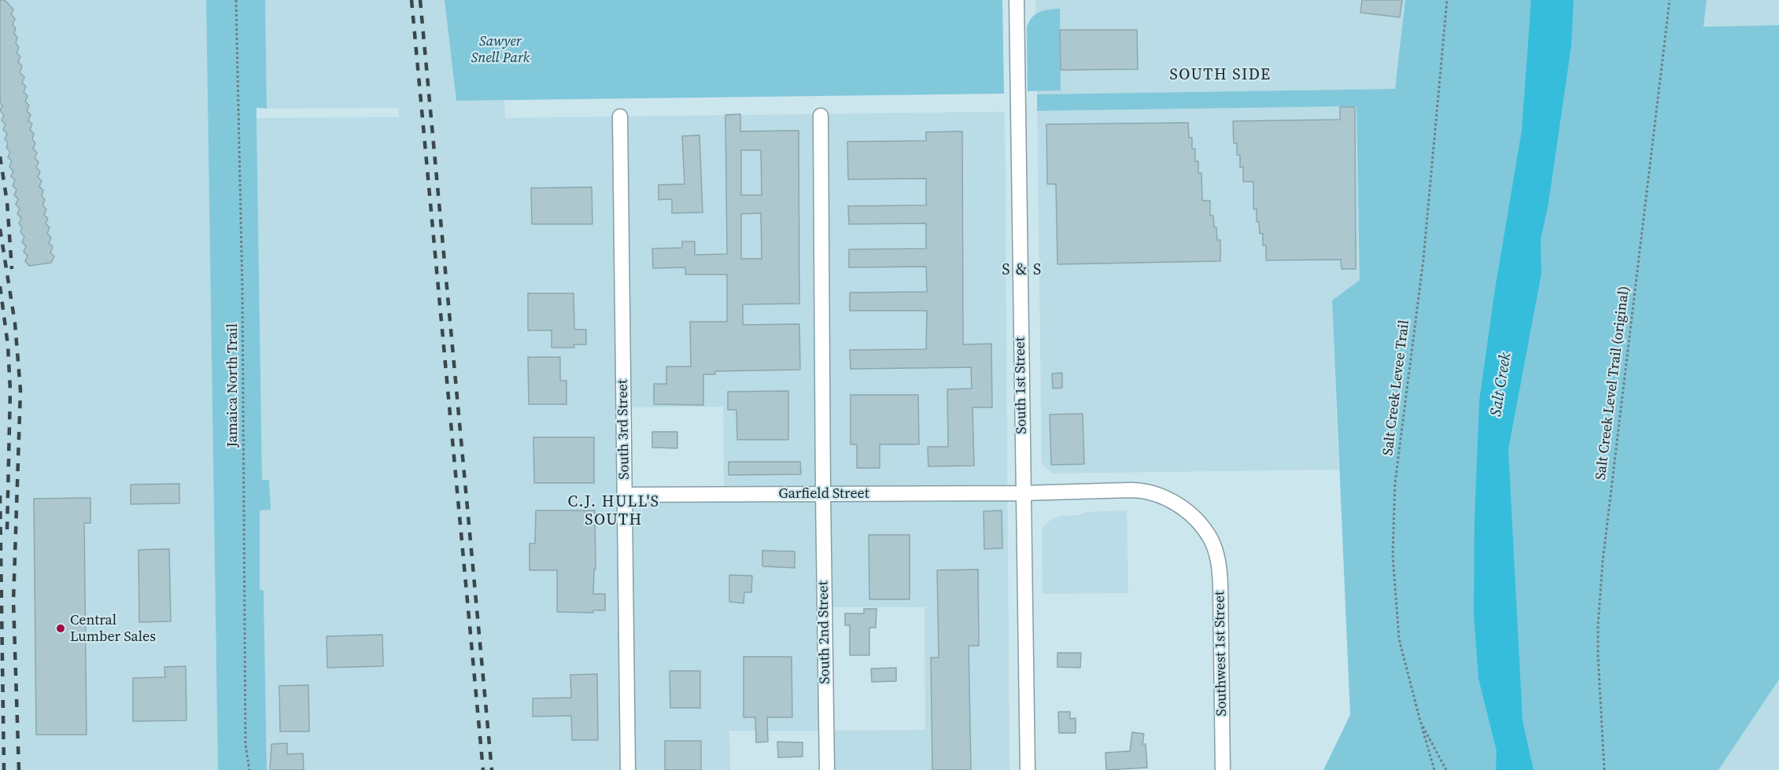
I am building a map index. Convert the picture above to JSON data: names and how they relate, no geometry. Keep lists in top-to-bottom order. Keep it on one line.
{"streets":{"street":["South 1st Street","South 3rd Street","Garfield Street","South 2nd Street","Southwest 1st Street"],"path":["Salt Creek Level Trail (original)","Jamaica North Trail","Salt Creek Levee Trail"]},"crossings":[["South 1st Street","Garfield Street"],["South 3rd Street","Garfield Street"],["Garfield Street","South 2nd Street"],["Garfield Street","Southwest 1st Street"]],"districts":["SOUTH SIDE","S & S","C.J. HULL'S SOUTH"],"water":["Salt Creek"],"parks":["Sawyer Snell Park"],"places":["Central Lumber Sales"]}
